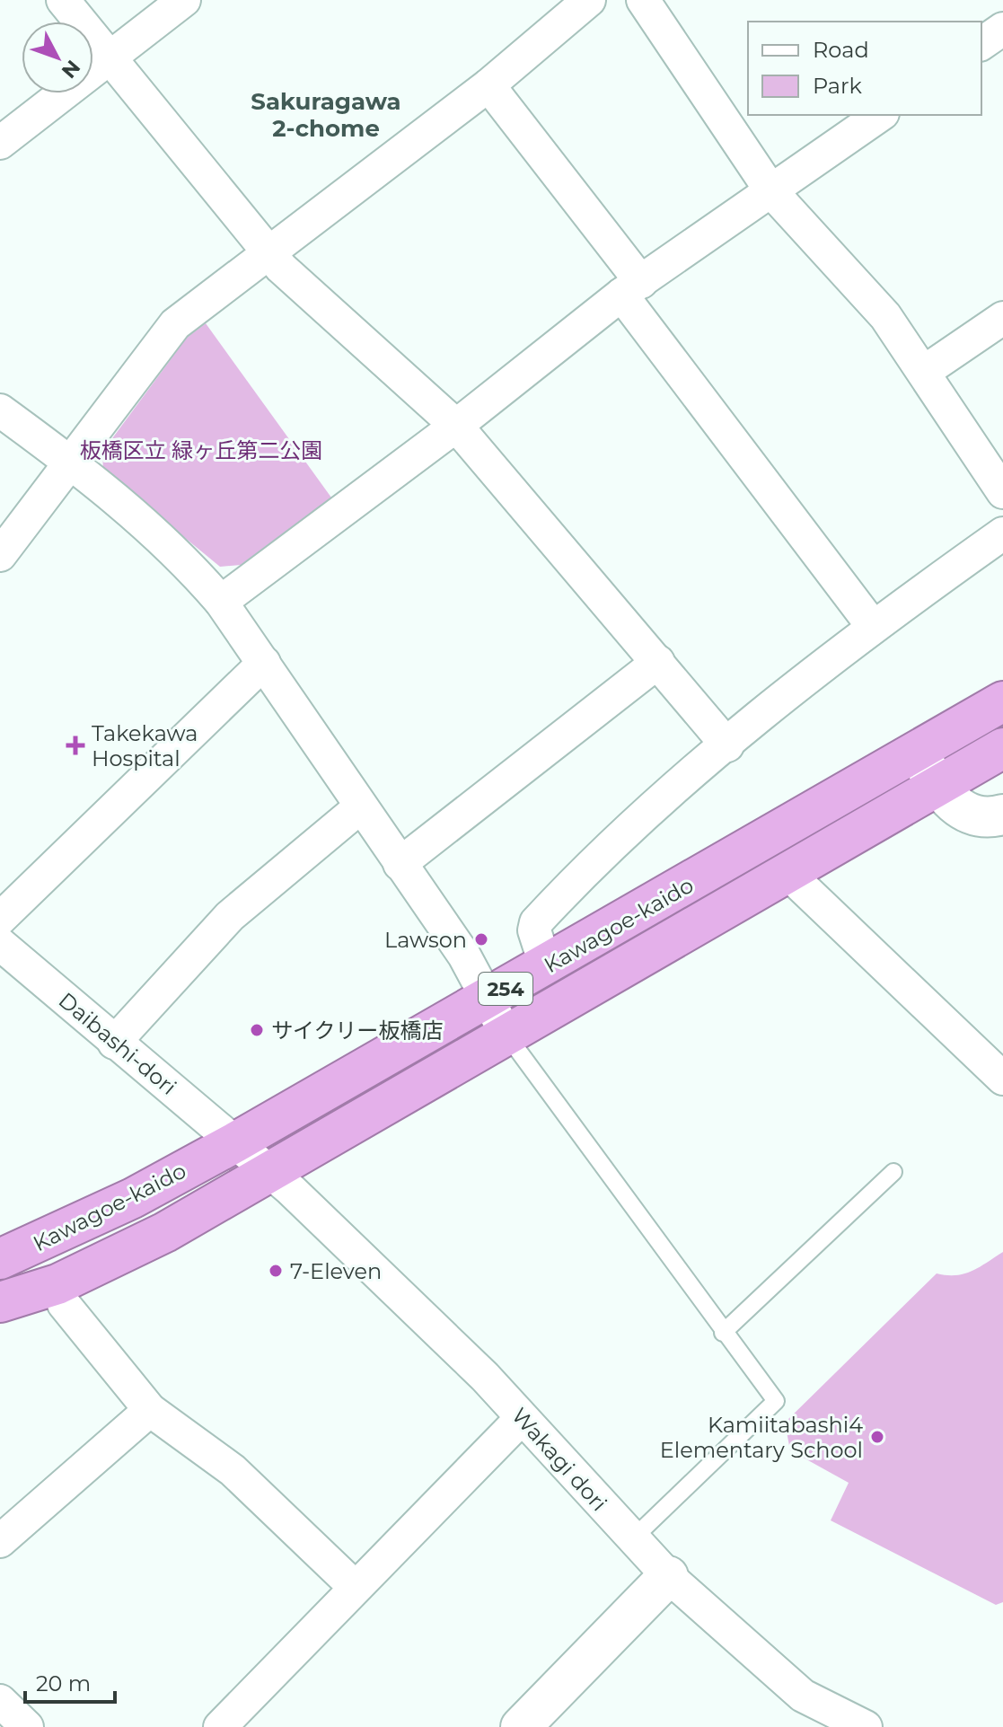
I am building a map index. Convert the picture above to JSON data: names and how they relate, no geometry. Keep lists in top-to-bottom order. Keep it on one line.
{"streets":{"highway":["Kawagoe-kaido","254"],"street":["Daibashi-dori","Wakagi dori"]},"crossings":[["Kawagoe-kaido","Daibashi-dori"],["Kawagoe-kaido","Wakagi dori"],["Daibashi-dori","Wakagi dori"]],"districts":["Sakuragawa 2-chome"],"parks":["板橋区立 緑ヶ丘第二公園"],"places":{"health":["Takekawa Hospital"],"other":["Lawson","サイクリー板橋店","7-Eleven","Kamiitabashi4 Elementary School"]},"legend":["Road","Park"],"scale_bar":"20 m","north":"bottom right"}
